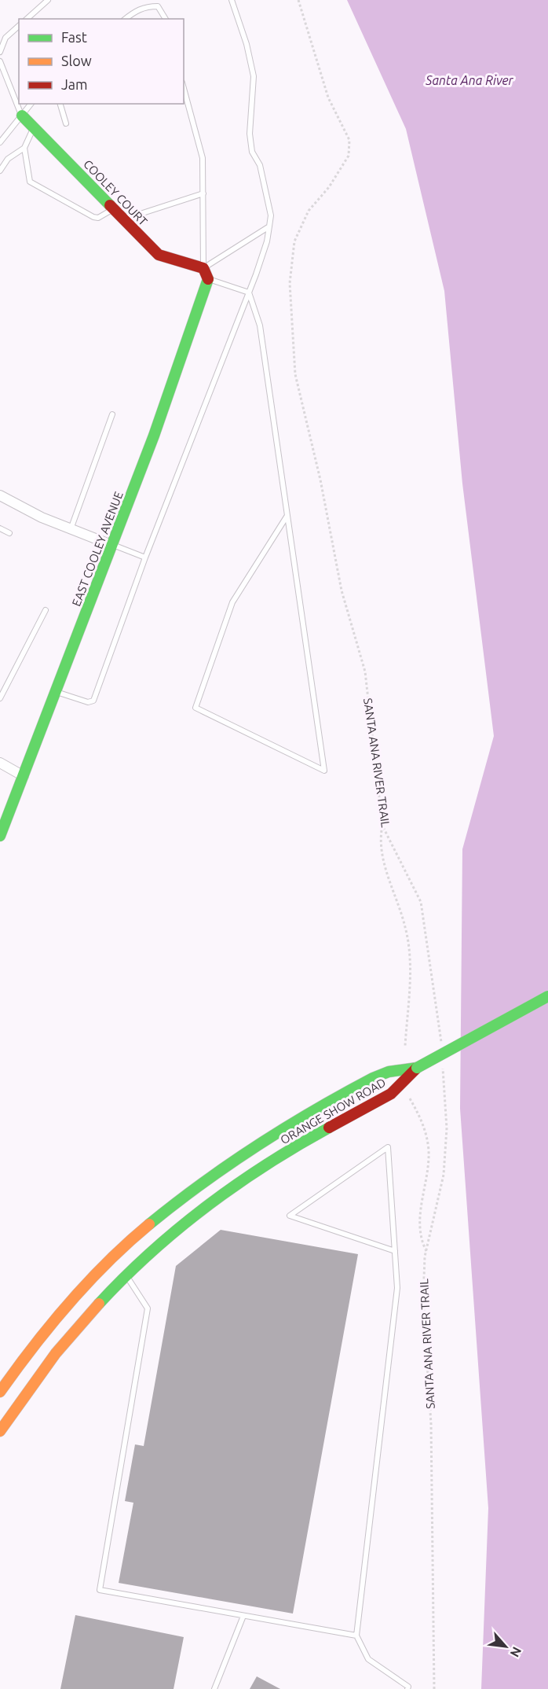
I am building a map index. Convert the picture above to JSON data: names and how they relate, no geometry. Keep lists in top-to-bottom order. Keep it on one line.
{"streets":{"main road":["COOLEY COURT","EAST COOLEY AVENUE","ORANGE SHOW ROAD"],"path":["SANTA ANA RIVER TRAIL"]},"water":["Santa Ana River"],"legend":["Fast","Slow","Jam"],"north":"bottom right"}
